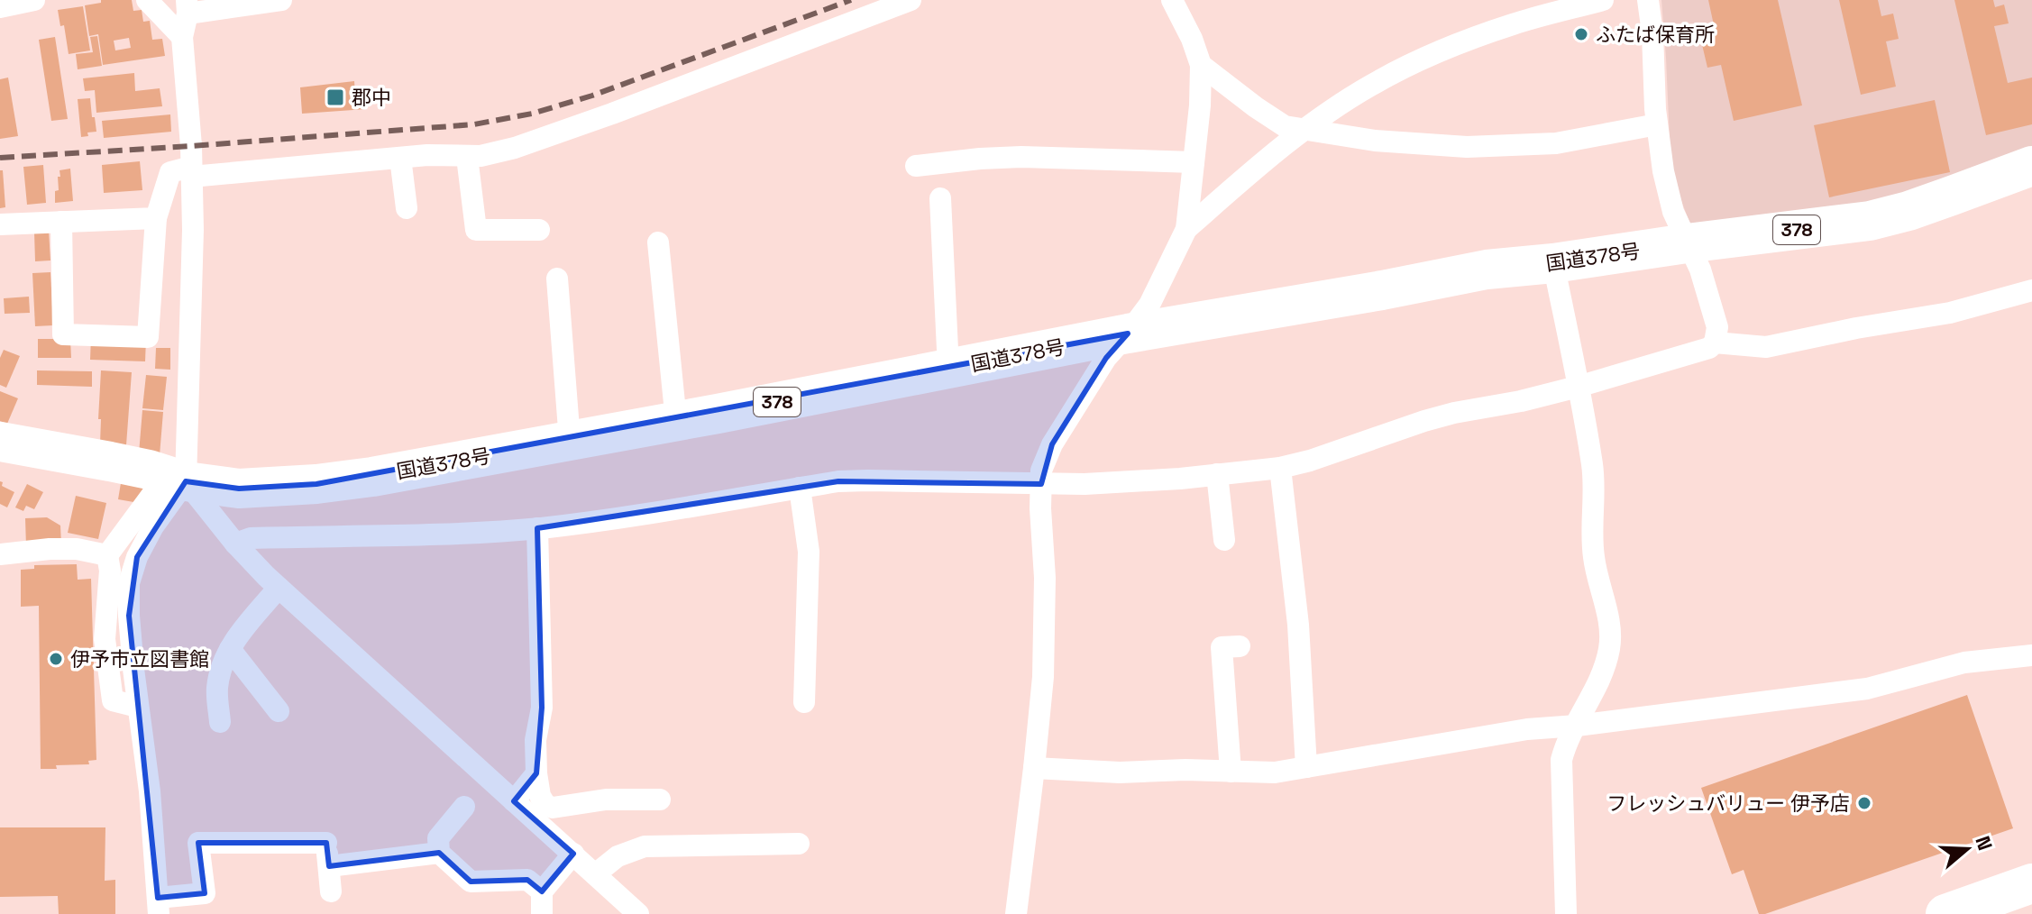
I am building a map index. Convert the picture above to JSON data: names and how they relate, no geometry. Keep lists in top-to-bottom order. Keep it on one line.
{"streets":{"highway":["378","国道378号"]},"places":{"other":["ふたば保育所","伊予市立図書館","フレッシュバリュー 伊予店"],"transit":["郡中"]},"north":"right"}
